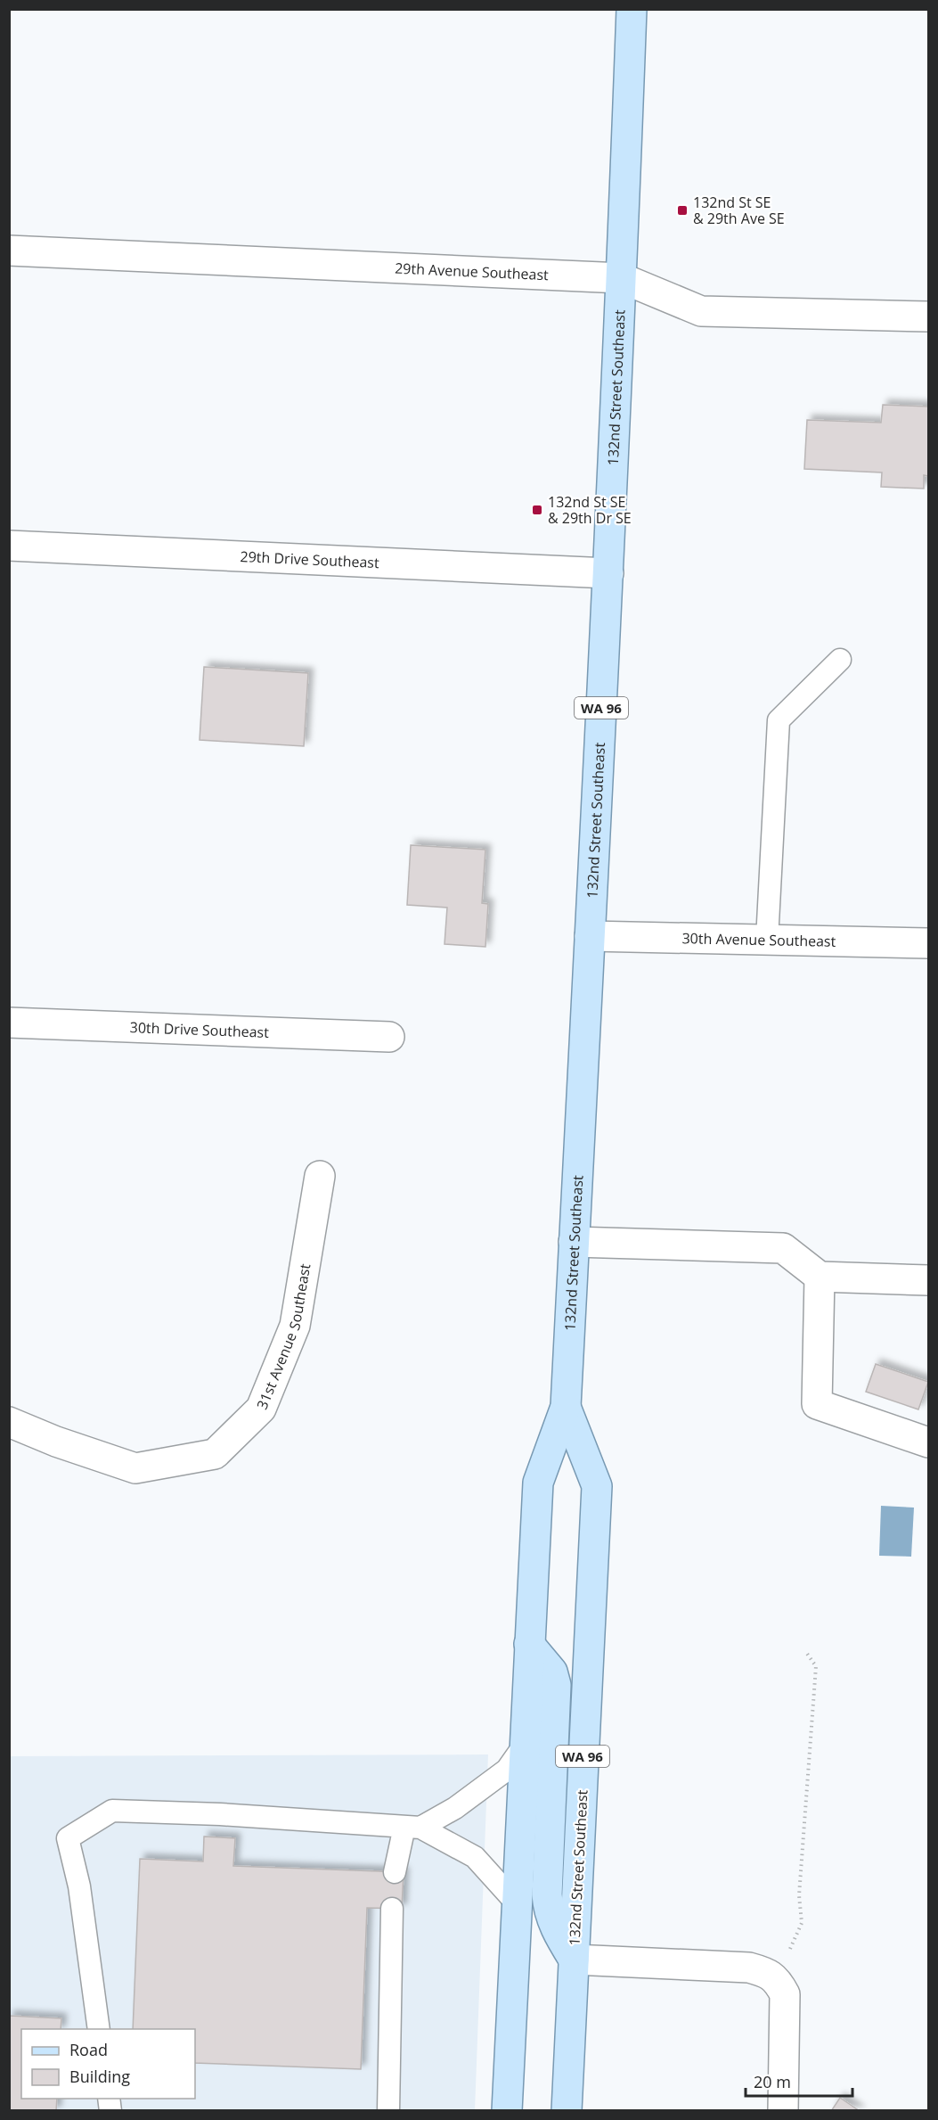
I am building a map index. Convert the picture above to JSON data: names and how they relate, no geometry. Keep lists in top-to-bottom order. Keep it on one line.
{"streets":{"main road":["132nd Street Southeast","WA 96"],"street":["29th Avenue Southeast","29th Drive Southeast","30th Avenue Southeast","30th Drive Southeast","31st Avenue Southeast"]},"crossings":[["29th Avenue Southeast","132nd Street Southeast"],["132nd Street Southeast","29th Drive Southeast"],["132nd Street Southeast","30th Avenue Southeast"]],"places":{"transit":["132nd St SE & 29th Ave SE","132nd St SE & 29th Dr SE"]},"legend":["Road","Building"],"scale_bar":"20 m"}
